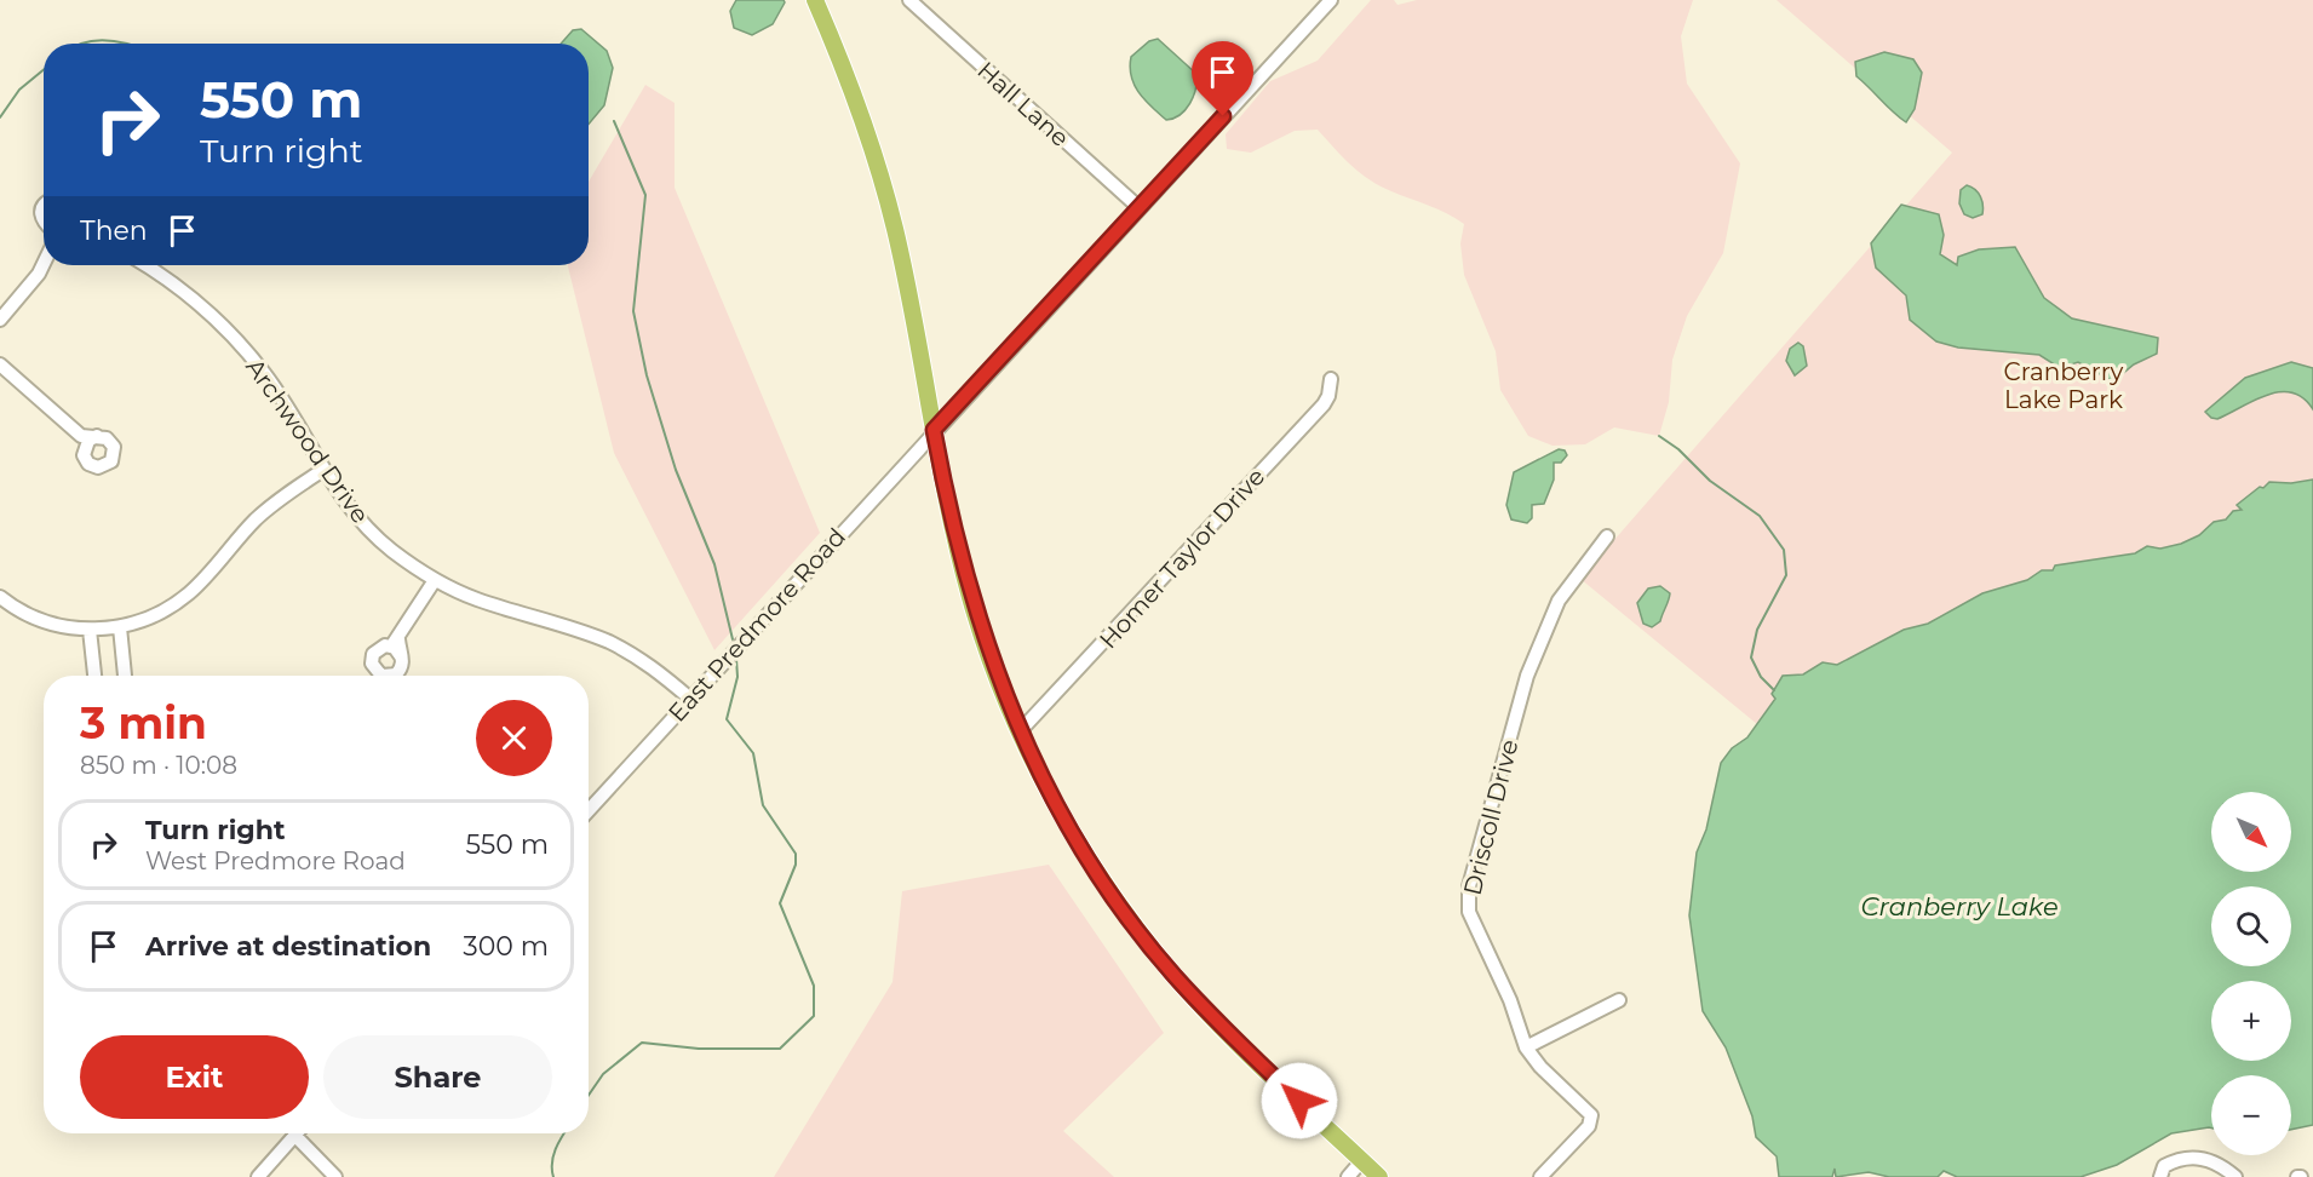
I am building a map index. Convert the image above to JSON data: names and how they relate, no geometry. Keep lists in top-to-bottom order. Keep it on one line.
{"streets":{"street":["Hall Lane","Archwood Drive","Homer Taylor Drive","East Predmore Road","Driscoll Drive"]},"crossings":[["Hall Lane","East Predmore Road"],["Archwood Drive","East Predmore Road"]],"water":["Cranberry Lake"],"parks":["Cranberry Lake Park"],"north":"bottom right","page":{"turn":["550 m","Turn right"],"then":"Then","heading":["3 min","850 m · 10:08"],"map_buttons":["+","−"],"list":[{"name":"Turn right","note":"West Predmore Road","value":"550 m"},{"name":"Arrive at destination","value":"300 m"}],"buttons":["Exit","Share"]}}
